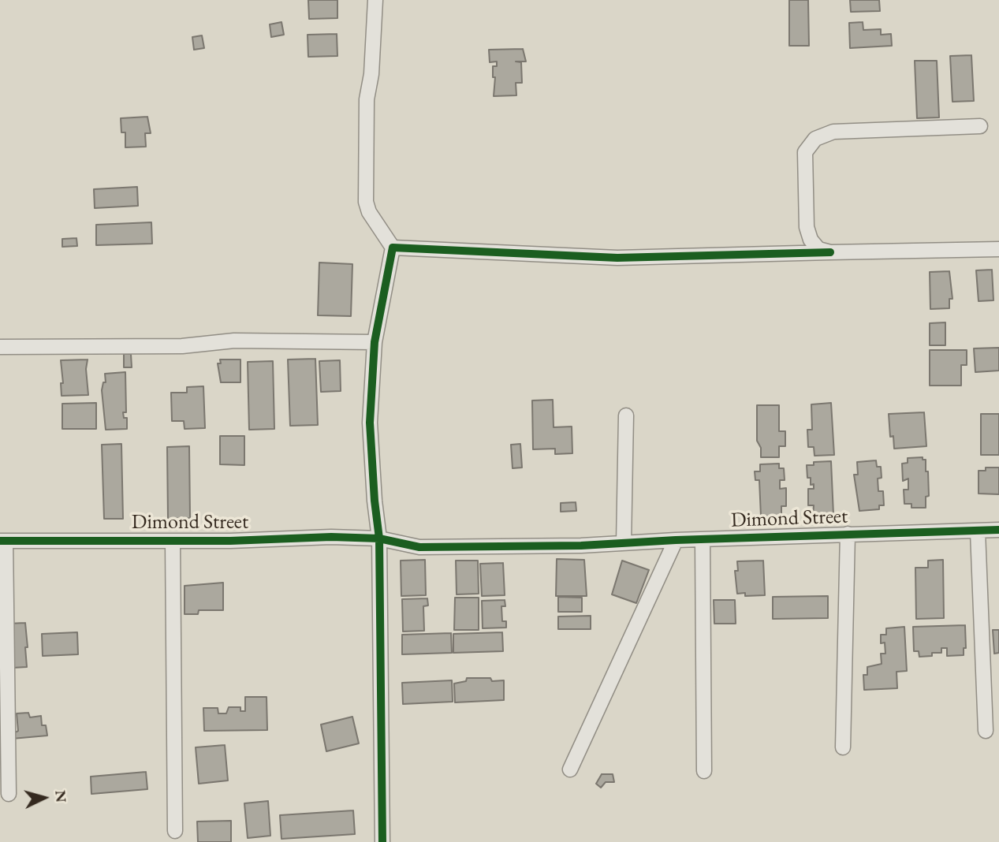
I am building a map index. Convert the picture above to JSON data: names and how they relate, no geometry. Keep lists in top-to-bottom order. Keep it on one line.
{"streets":{"street":["Dimond Street"]},"north":"right"}
